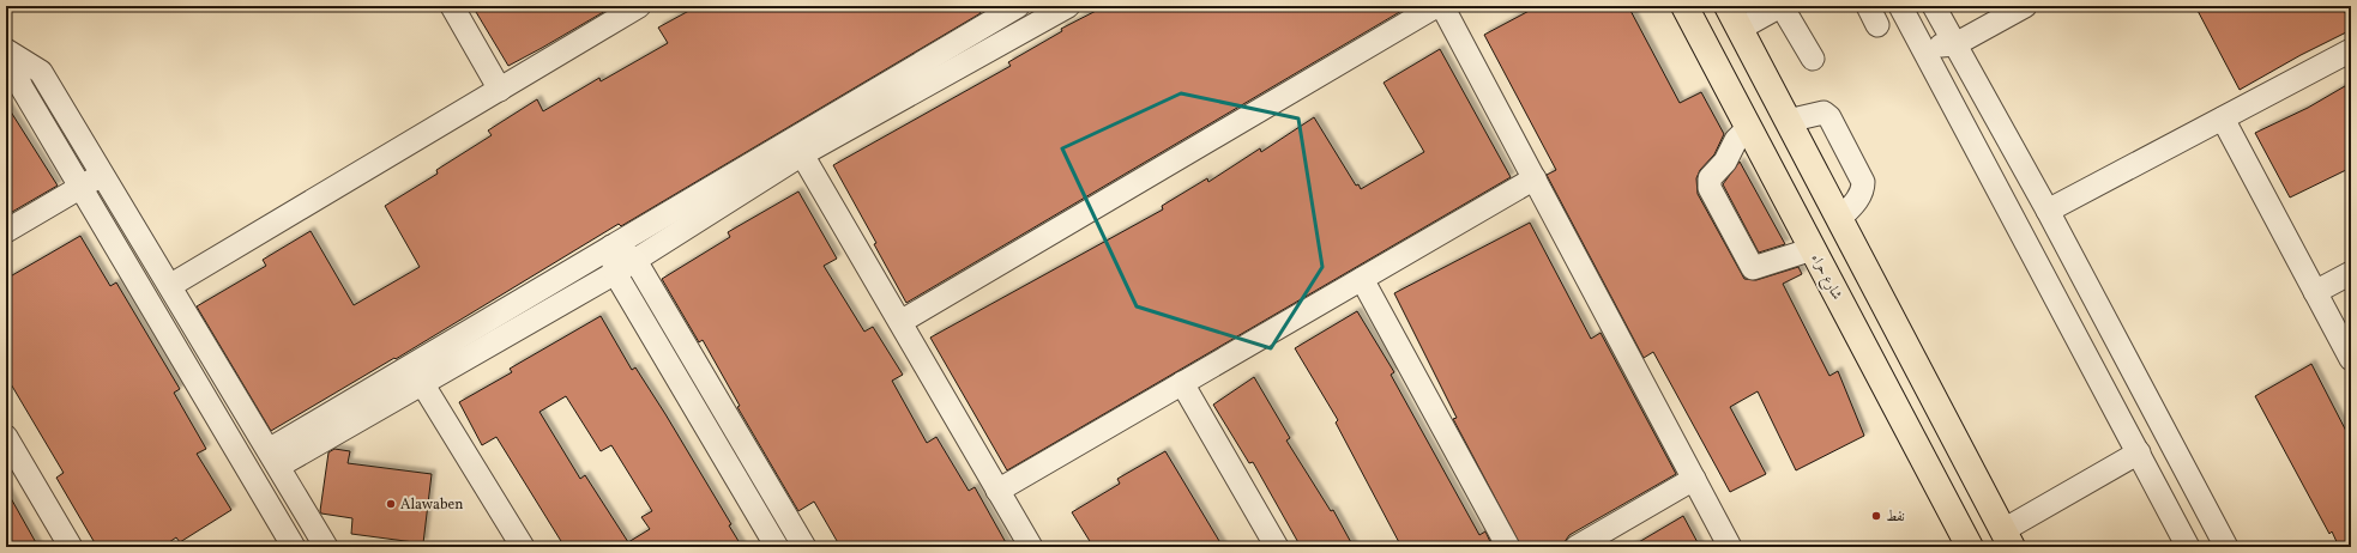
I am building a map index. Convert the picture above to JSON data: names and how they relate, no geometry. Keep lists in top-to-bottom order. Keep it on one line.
{"streets":{"main road":["شارع حراء"]},"places":["Alawaben","نفط"]}
